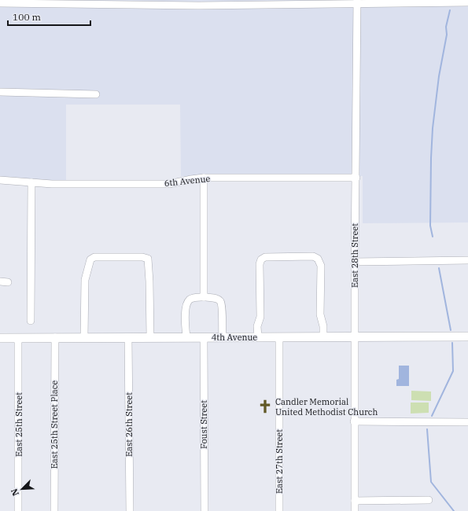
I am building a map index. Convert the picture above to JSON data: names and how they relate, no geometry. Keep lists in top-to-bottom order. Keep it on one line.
{"streets":{"main road":["4th Avenue"],"street":["6th Avenue","East 28th Street","East 25th Street","East 25th Street Place","East 26th Street","Foust Street","East 27th Street"]},"crossings":[["6th Avenue","East 28th Street"],["East 28th Street","4th Avenue"],["4th Avenue","East 25th Street"],["4th Avenue","East 25th Street Place"],["4th Avenue","East 26th Street"],["4th Avenue","Foust Street"],["4th Avenue","East 27th Street"]],"places":{"church":["Candler Memorial United Methodist Church"]},"scale_bar":"100 m","north":"bottom left"}
